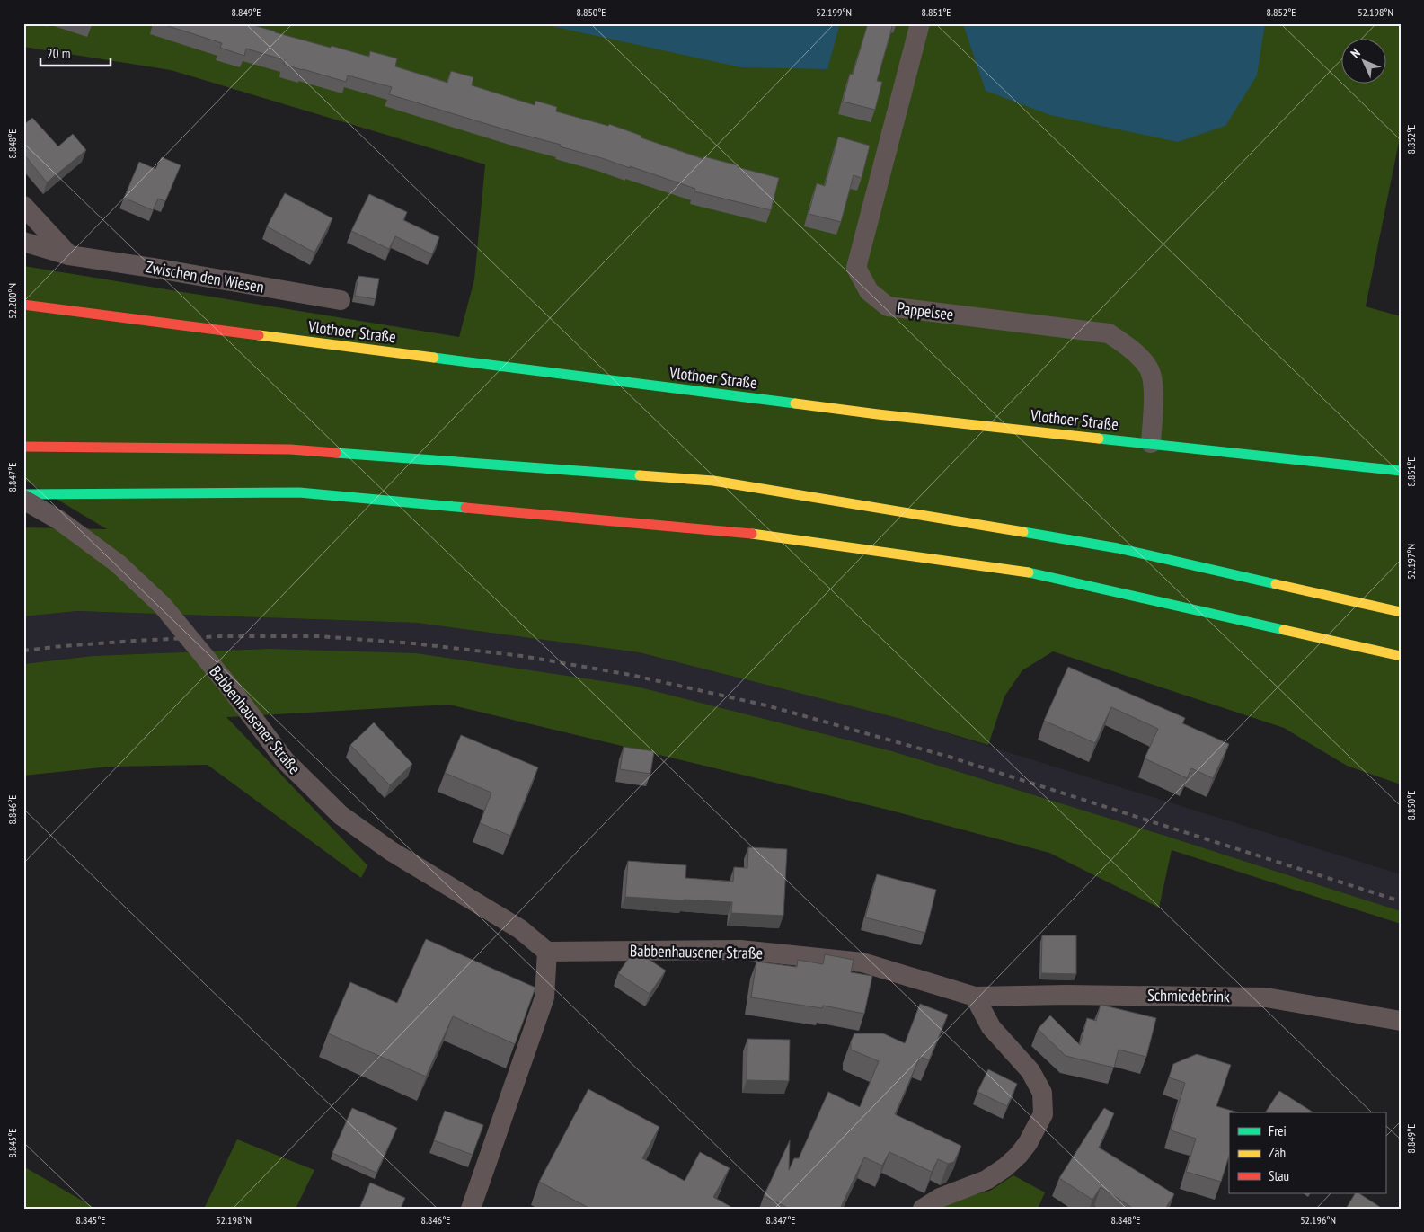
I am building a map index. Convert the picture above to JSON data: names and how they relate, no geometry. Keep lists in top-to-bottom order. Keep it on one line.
{"streets":{"main road":["Vlothoer Straße"],"street":["Zwischen den Wiesen","Pappelsee","Babbenhausener Straße","Schmiedebrink"]},"crossings":[["Pappelsee","Vlothoer Straße"],["Babbenhausener Straße","Schmiedebrink"]],"legend":["Frei","Zäh","Stau"],"scale_bar":"20 m","north":"top left","coordinates":["8.849°E","8.850°E","52.199°N","8.851°E","8.852°E","52.198°N","8.848°E","52.200°N","8.847°E","52.197°N","8.846°E","8.845°E","52.196°N"]}
